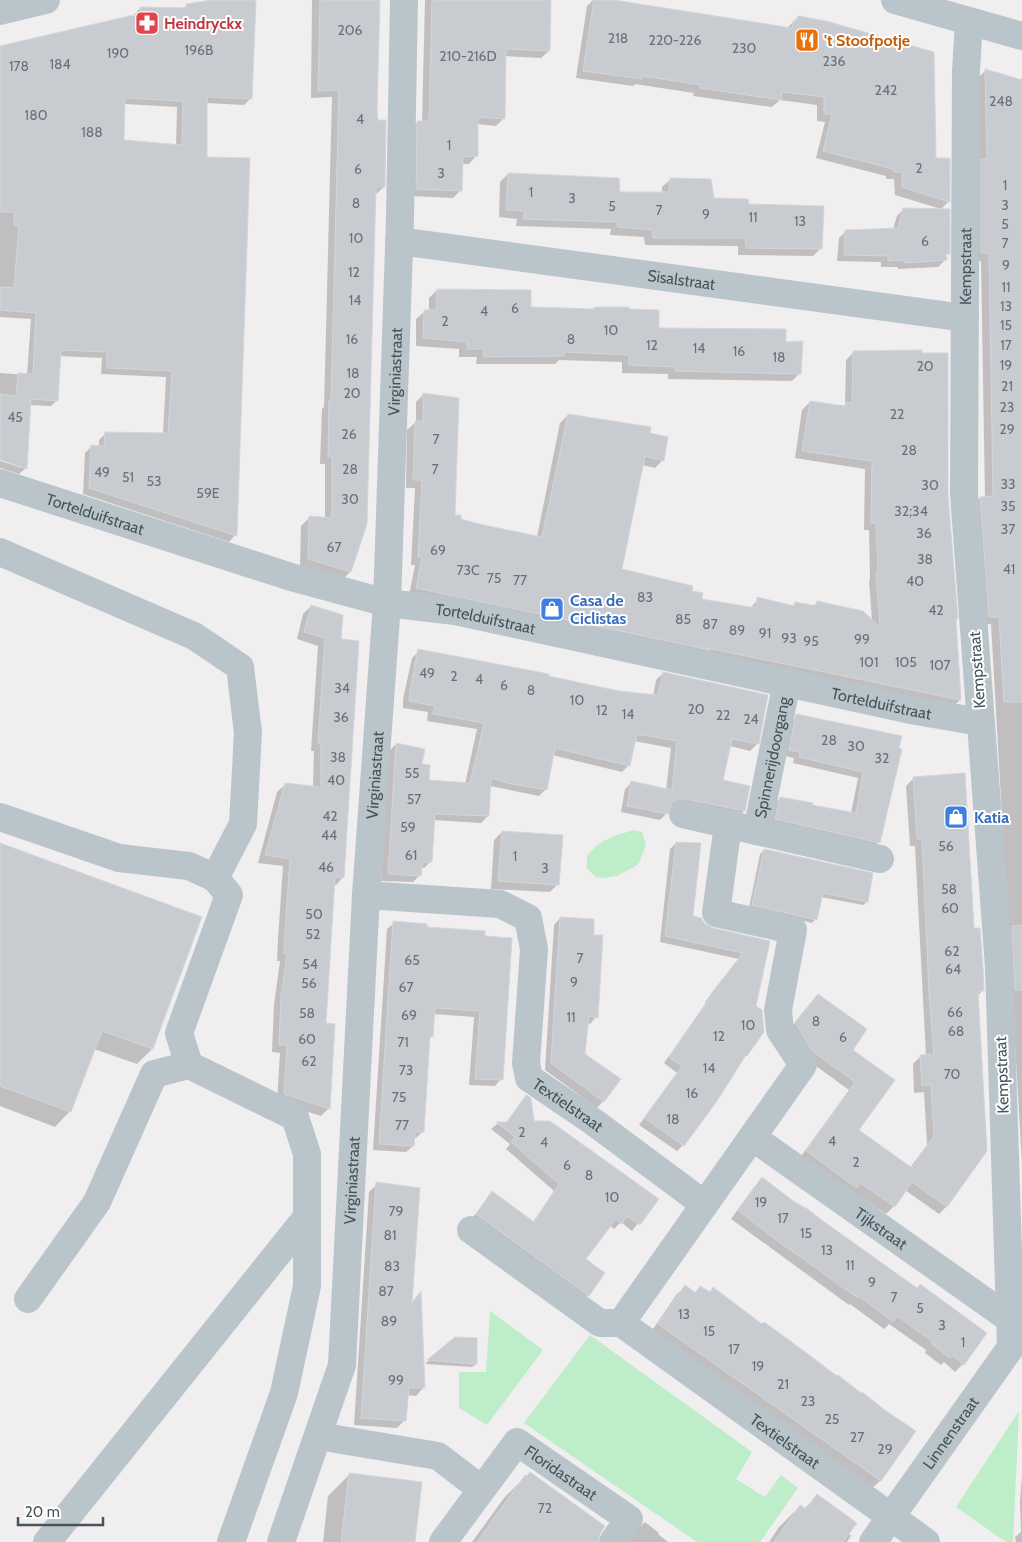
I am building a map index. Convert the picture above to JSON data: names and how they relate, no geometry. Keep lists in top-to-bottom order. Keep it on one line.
{"streets":{"street":["Kempstraat","Sisalstraat","Virginiastraat","Tortelduifstraat","Spinnerijdoorgang","Textielstraat","Tijkstraat","Linnenstraat","Floridastraat"]},"crossings":[["Kempstraat","Sisalstraat"],["Kempstraat","Tortelduifstraat"],["Kempstraat","Tijkstraat"],["Kempstraat","Linnenstraat"],["Sisalstraat","Virginiastraat"],["Virginiastraat","Tortelduifstraat"],["Virginiastraat","Textielstraat"],["Tortelduifstraat","Spinnerijdoorgang"],["Spinnerijdoorgang","Tijkstraat"],["Textielstraat","Linnenstraat"],["Tijkstraat","Linnenstraat"]],"places":{"pharmacy":["Heindryckx"],"restaurant":["'t Stoofpotje"],"shop":["Casa de Ciclistas","Katia"]},"house_numbers":["206","218","220-226","230","196B","190","210-216D","236","184","178","242","248","180","4","188","1","2","6","3","1","1","3","8","3","5","7","9","11","13","5","10","6","7","9","12","11","14","13","6","4","2","15","10","16","8","12","17","14","16","18","19","20","18","21","20","23","22","45","29","26","7","28","28","7","49","51","53","33","30","59E","30","35","32;34","37","36","67","69","38","41","73C","75","77","40","83","42","85","87","89","91","93","99","95","101","105","107","49","2","4","6","34","8","10","20","12","14","22","36","24","28","30","38","32","55","40","57","42","59","44","56","61","1","46","3","58","60","50","52","62","7","65","54","64","9","56","67","66","58","69","11","8","10","68","12","6","60","71","62","14","73","70","16","75","18","77","2","4","4","2","6","8","10","19","79","17","15","81","13","11","83","9","87","7","5","13","89","3","15","1","17","19","99","21","23","25","27","29","72"],"scale_bar":"20 m"}
